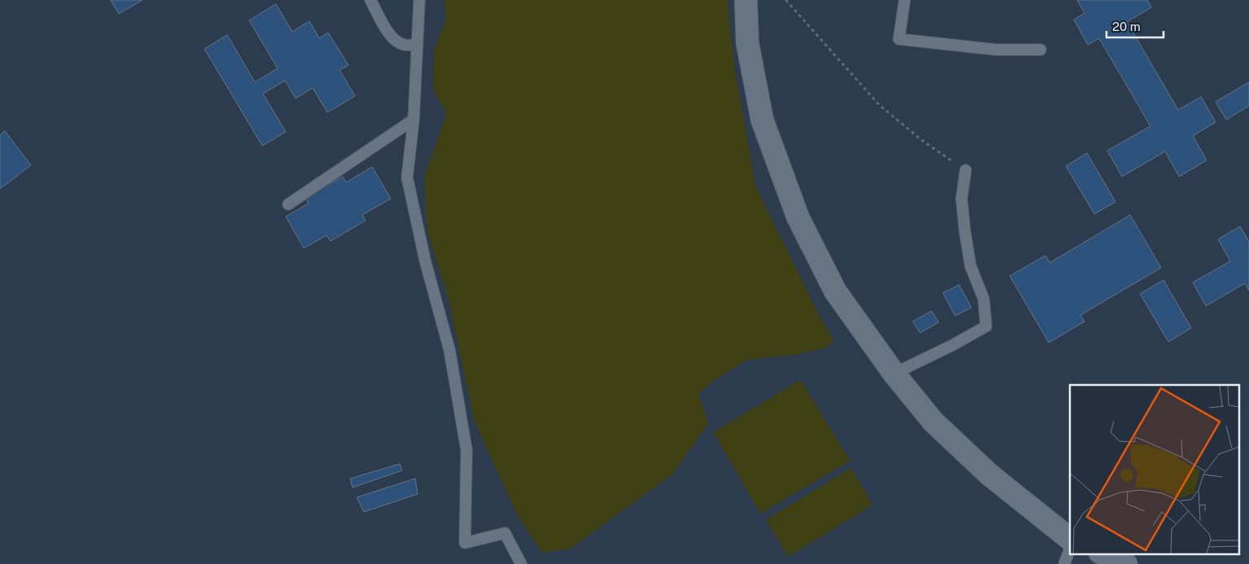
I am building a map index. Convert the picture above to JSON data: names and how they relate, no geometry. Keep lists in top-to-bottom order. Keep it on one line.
{"scale_bar":"20 m"}
